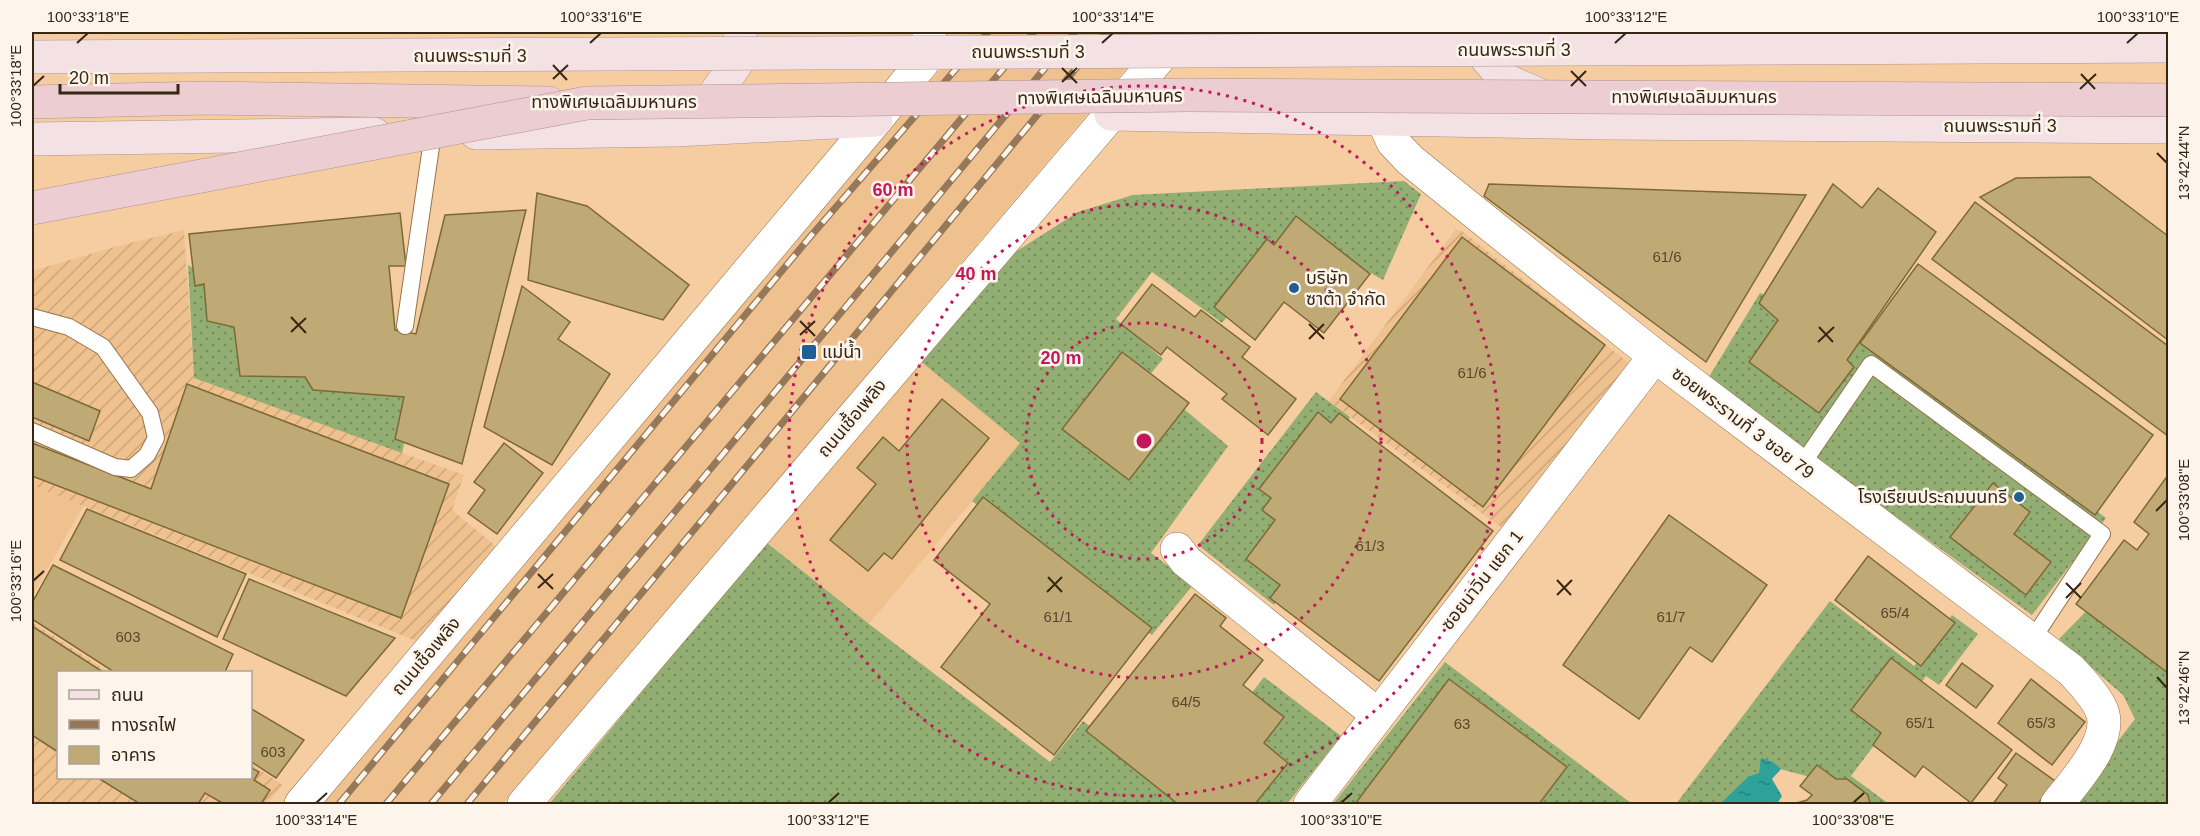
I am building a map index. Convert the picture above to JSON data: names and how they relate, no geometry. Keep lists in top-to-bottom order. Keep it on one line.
{"streets":{"highway":["ทางพิเศษเฉลิมมหานคร"],"main road":["ถนนพระรามที่ 3"],"street":["ถนนเชื้อเพลิง","ซอยพระรามที่ 3 ซอย 79","ซอยนาวิน แยก 1"]},"crossings":[["ถนนพระรามที่ 3","ถนนเชื้อเพลิง"],["ถนนพระรามที่ 3","ซอยพระรามที่ 3 ซอย 79"],["ซอยพระรามที่ 3 ซอย 79","ซอยนาวิน แยก 1"]],"places":{"other":["บริษัท ซาต้า จำกัด","โรงเรียนประถมนนทรี"],"transit":["แม่น้ำ"]},"house_numbers":["61/6","61/6","61/3","65/4","61/1","61/7","603","64/5","65/1","65/3","63","603"],"legend":["ถนน","ทางรถไฟ","อาคาร"],"scale_bar":"20 m","coordinates":["100°33'18\"E","100°33'16\"E","100°33'14\"E","100°33'12\"E","100°33'10\"E","13°42'44\"N","100°33'08\"E","13°42'46\"N"],"rings":["60 m","40 m","20 m"]}
